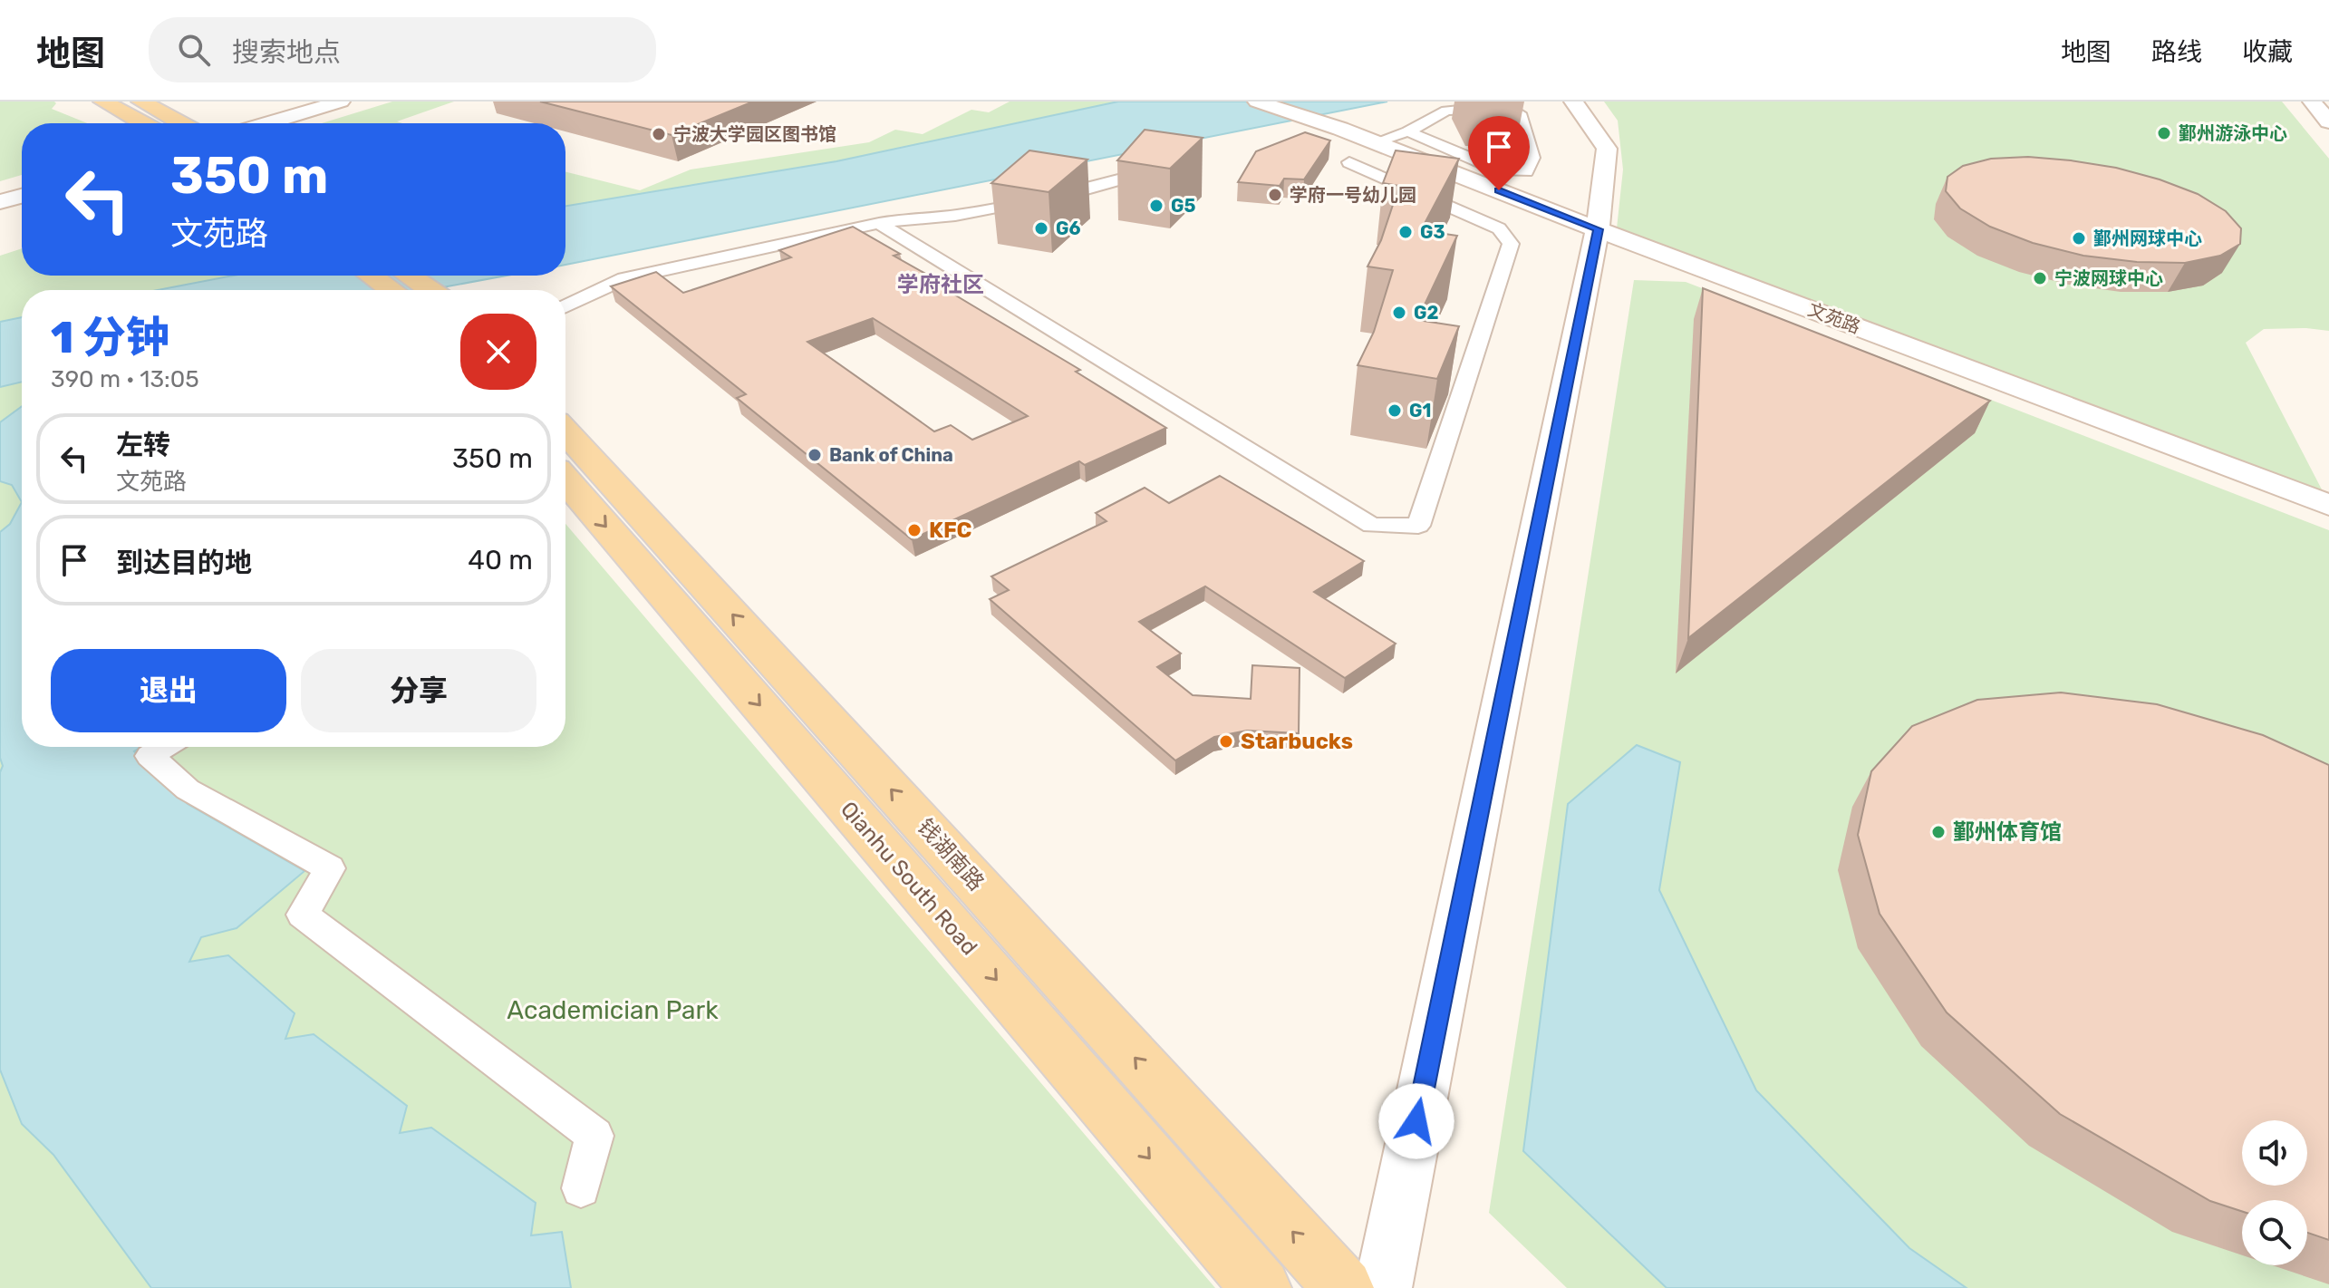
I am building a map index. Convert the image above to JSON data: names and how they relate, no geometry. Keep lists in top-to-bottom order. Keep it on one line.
{"streets":{"main road":["文苑路","钱湖南路","Qianhu South Road"]},"one_way":["钱湖南路","Qianhu South Road"],"districts":["学府社区"],"parks":["Academician Park"],"places":["鄞州游泳中心","宁波大学园区图书馆","学府一号幼儿园","G5","G6","G3","鄞州网球中心","宁波网球中心","G2","G1","Bank of China","KFC","Starbucks","鄞州体育馆"],"page":{"header":"地图","search":"搜索地点","nav":["地图","路线","收藏"],"turn":["350 m","文苑路"],"heading":["1 分钟","390 m · 13:05"],"list":[{"name":"左转","note":"文苑路","value":"350 m"},{"name":"到达目的地","value":"40 m"}],"buttons":["退出","分享"]}}
